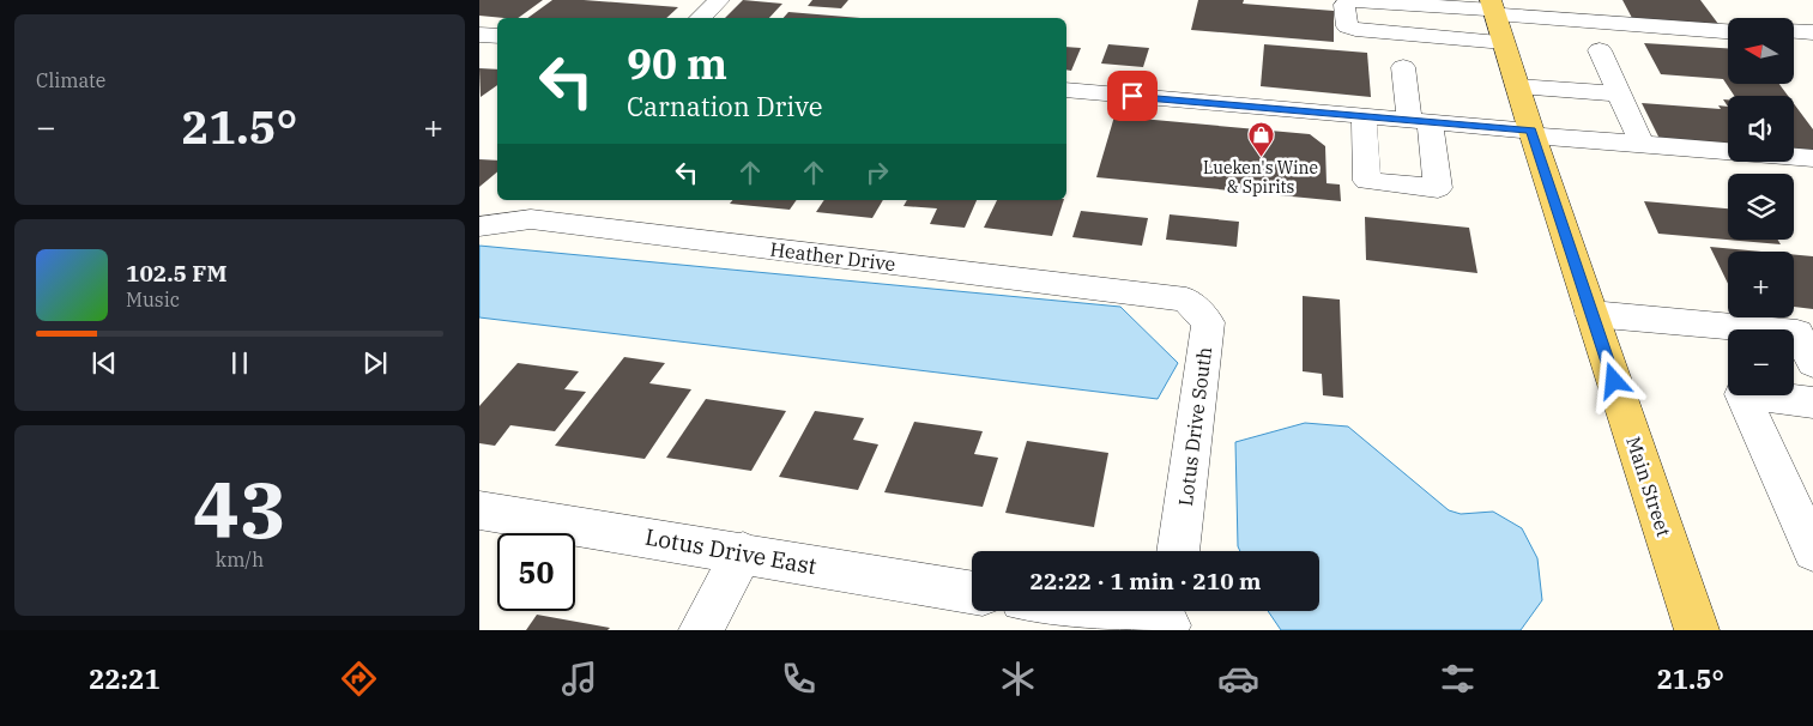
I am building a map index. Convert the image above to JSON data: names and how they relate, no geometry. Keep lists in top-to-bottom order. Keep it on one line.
{"streets":{"main road":["Main Street"],"street":["Heather Drive","Lotus Drive South","Lotus Drive East"]},"crossings":[["Heather Drive","Lotus Drive South"]],"places":{"shop":["Lueken's Wine & Spirits"]},"north":"left","page":{"tile":["Climate",["43","km/h"]],"map_buttons":["+","−"],"turn":["90 m","Carnation Drive"],"heat":["−","21.5°","+"],"song":["102.5 FM","Music"],"limit":"50","trip":"22:22 · 1 min · 210 m","tabs":["22:21","21.5°"]}}
